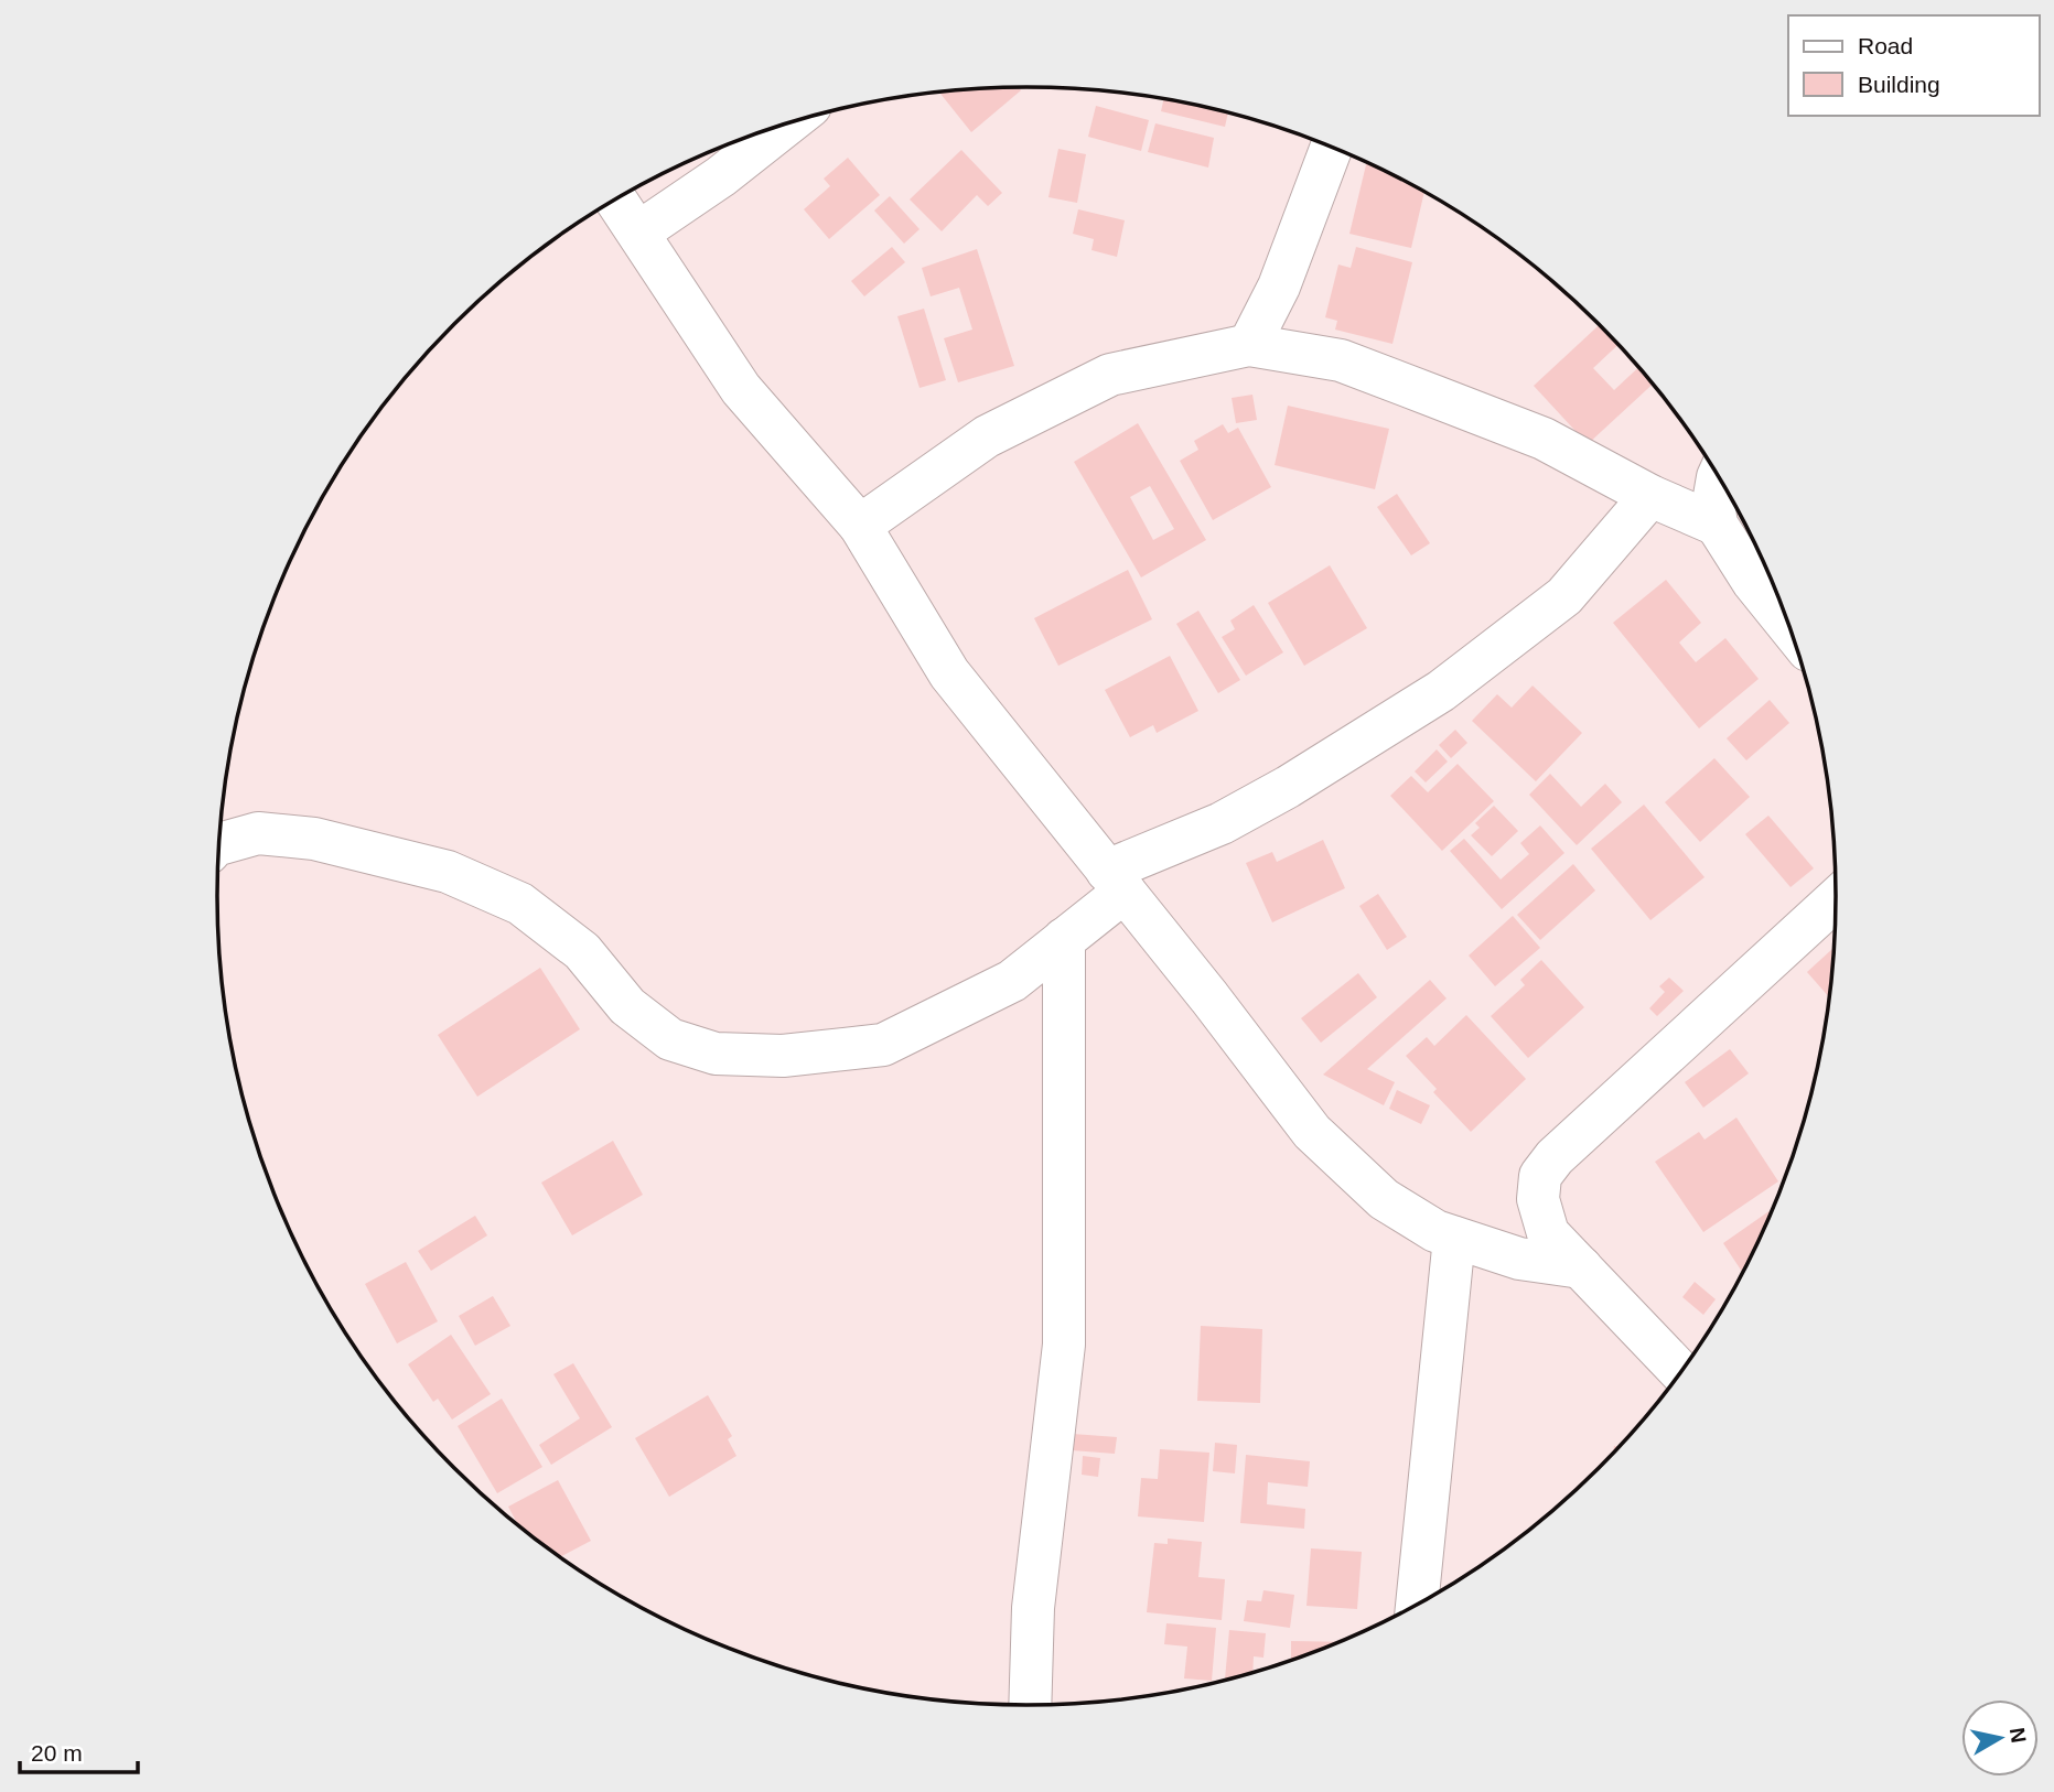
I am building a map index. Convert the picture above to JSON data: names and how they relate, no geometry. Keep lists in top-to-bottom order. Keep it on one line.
{"legend":["Road","Building"],"scale_bar":"20 m","north":"right"}
